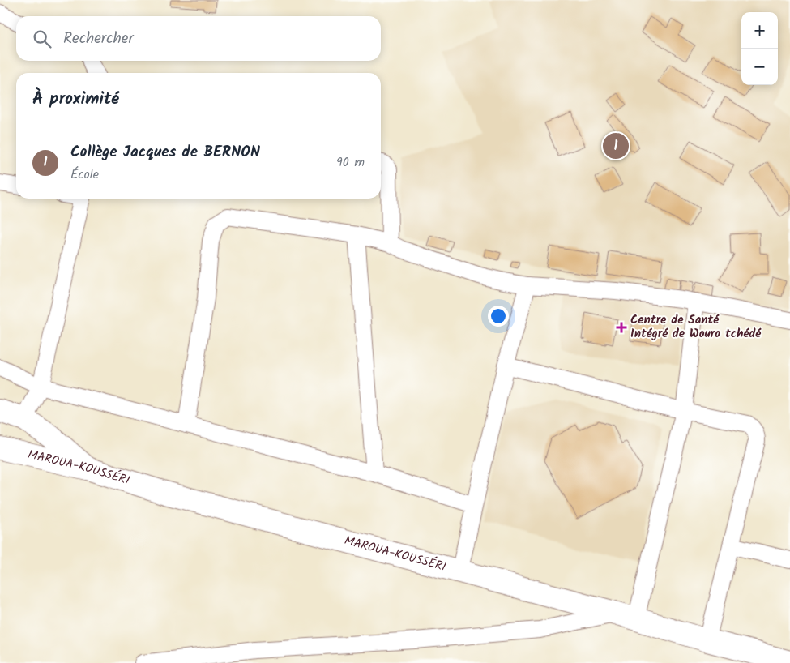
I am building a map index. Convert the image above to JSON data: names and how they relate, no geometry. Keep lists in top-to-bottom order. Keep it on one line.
{"streets":{"main road":["MAROUA-KOUSSÉRI"]},"places":{"health":["Centre de Santé Intégré de Wouro tchédé"]},"page":{"map_buttons":["+","−"],"search":"Rechercher","heading":"À proximité","list":[{"mark":"1","name":"Collège Jacques de BERNON","note":"École","value":"90 m"}],"pins":"1"}}
